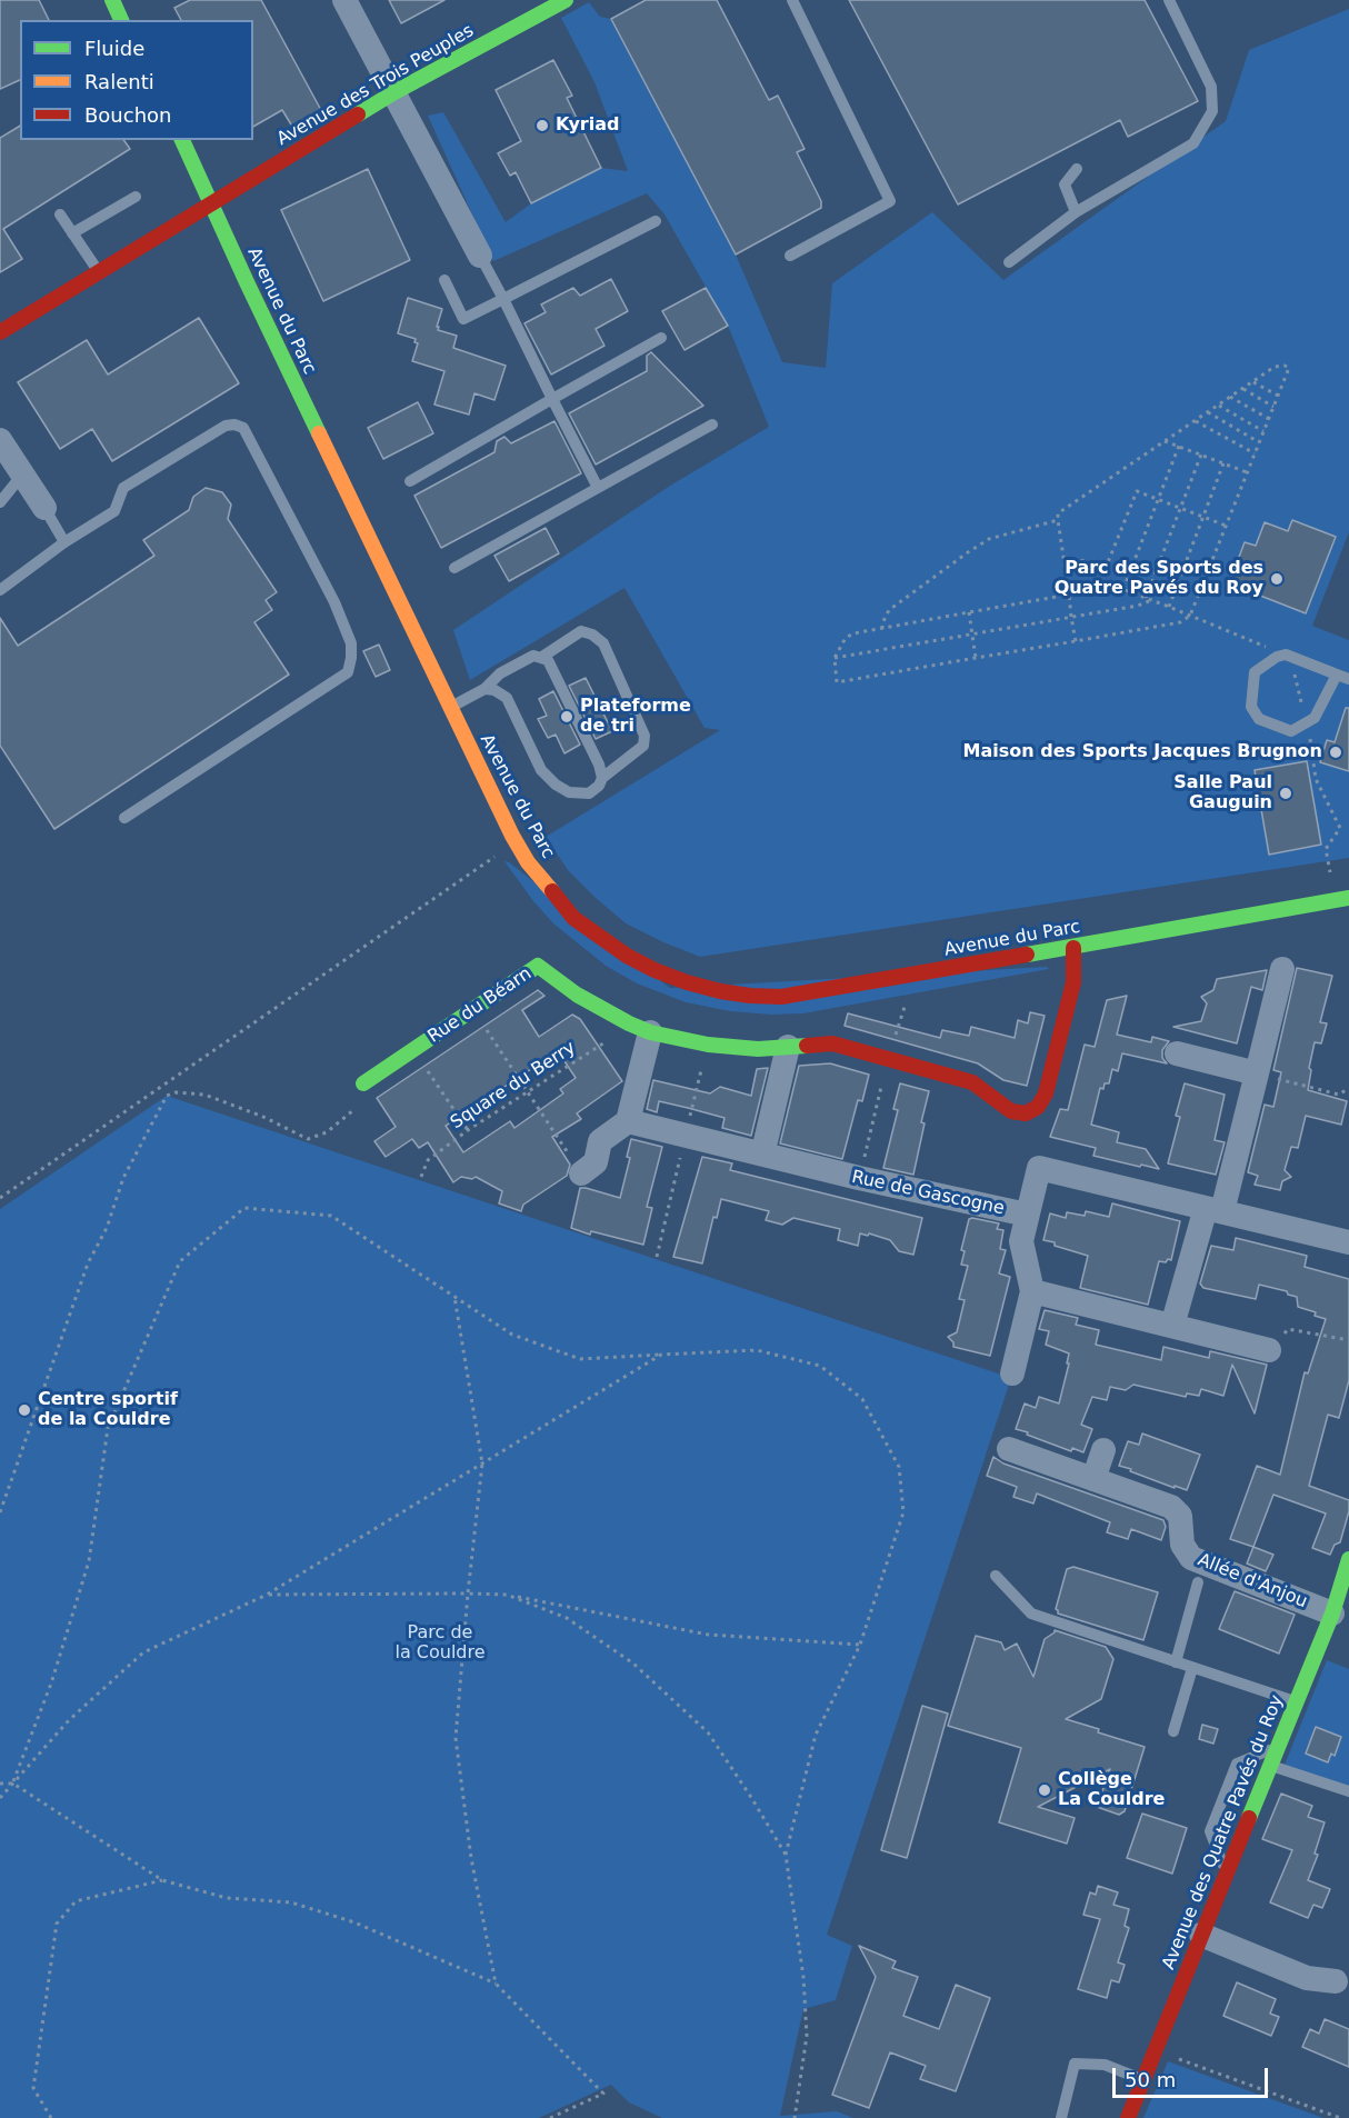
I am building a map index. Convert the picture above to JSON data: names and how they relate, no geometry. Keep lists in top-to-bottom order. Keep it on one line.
{"streets":{"street":["Avenue des Trois Peuples","Avenue du Parc","Rue du Béarn","Rue de Gascogne","Allée d'Anjou","Avenue des Quatre Pavés du Roy"],"path":["Square du Berry"]},"crossings":[["Avenue des Trois Peuples","Avenue du Parc"],["Avenue du Parc","Rue du Béarn"],["Rue du Béarn","Square du Berry"],["Allée d'Anjou","Avenue des Quatre Pavés du Roy"]],"parks":["Parc de la Couldre"],"places":["Kyriad","Parc des Sports des Quatre Pavés du Roy","Plateforme de tri","Maison des Sports Jacques Brugnon","Salle Paul Gauguin","Centre sportif de la Couldre","Collège La Couldre"],"legend":["Fluide","Ralenti","Bouchon"],"scale_bar":"50 m"}
